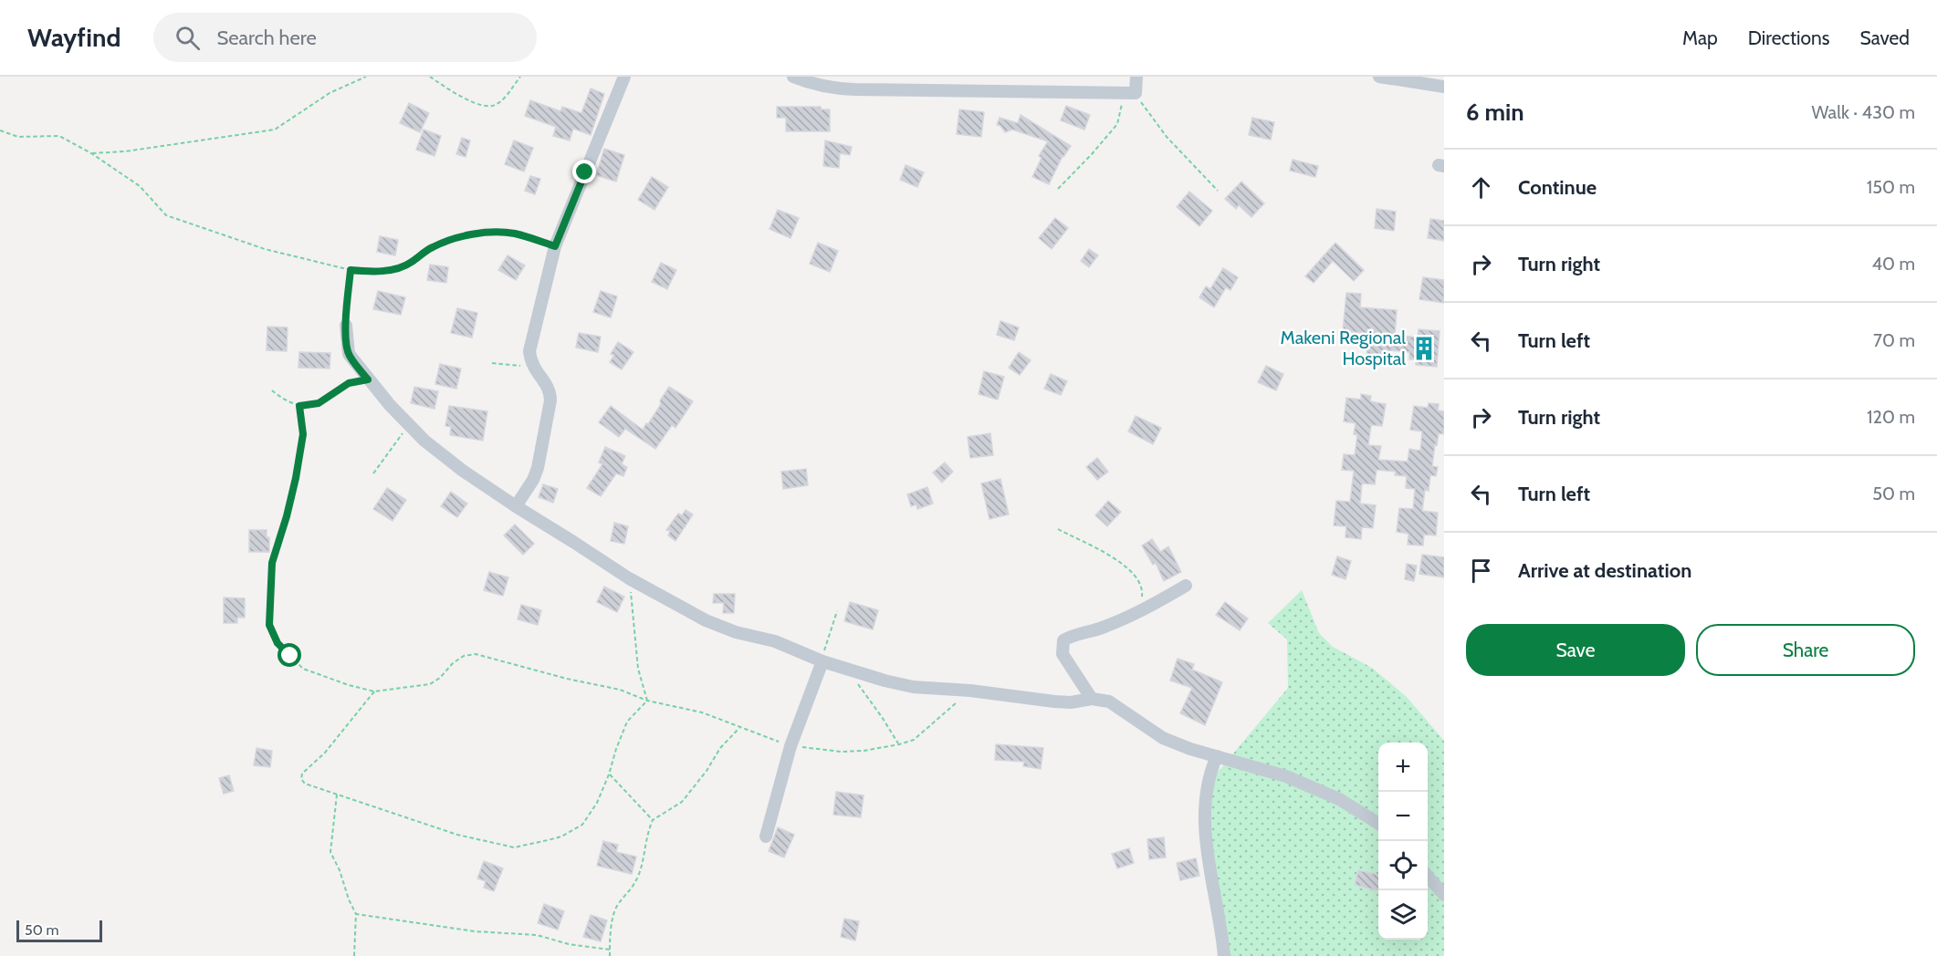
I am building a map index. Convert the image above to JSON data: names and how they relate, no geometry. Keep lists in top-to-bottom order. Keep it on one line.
{"places":{"building":["Makeni Regional Hospital"]},"scale_bar":"50 m","page":{"header":"Wayfind","search":"Search here","nav":["Map","Directions","Saved"],"heading":["6 min","Walk · 430 m"],"list":[["Continue","150 m"],["Turn right","40 m"],["Turn left","70 m"],["Turn right","120 m"],["Turn left","50 m"],"Arrive at destination"],"buttons":["Save","Share"],"map_buttons":["+","−"],"scale":"50 m"}}
